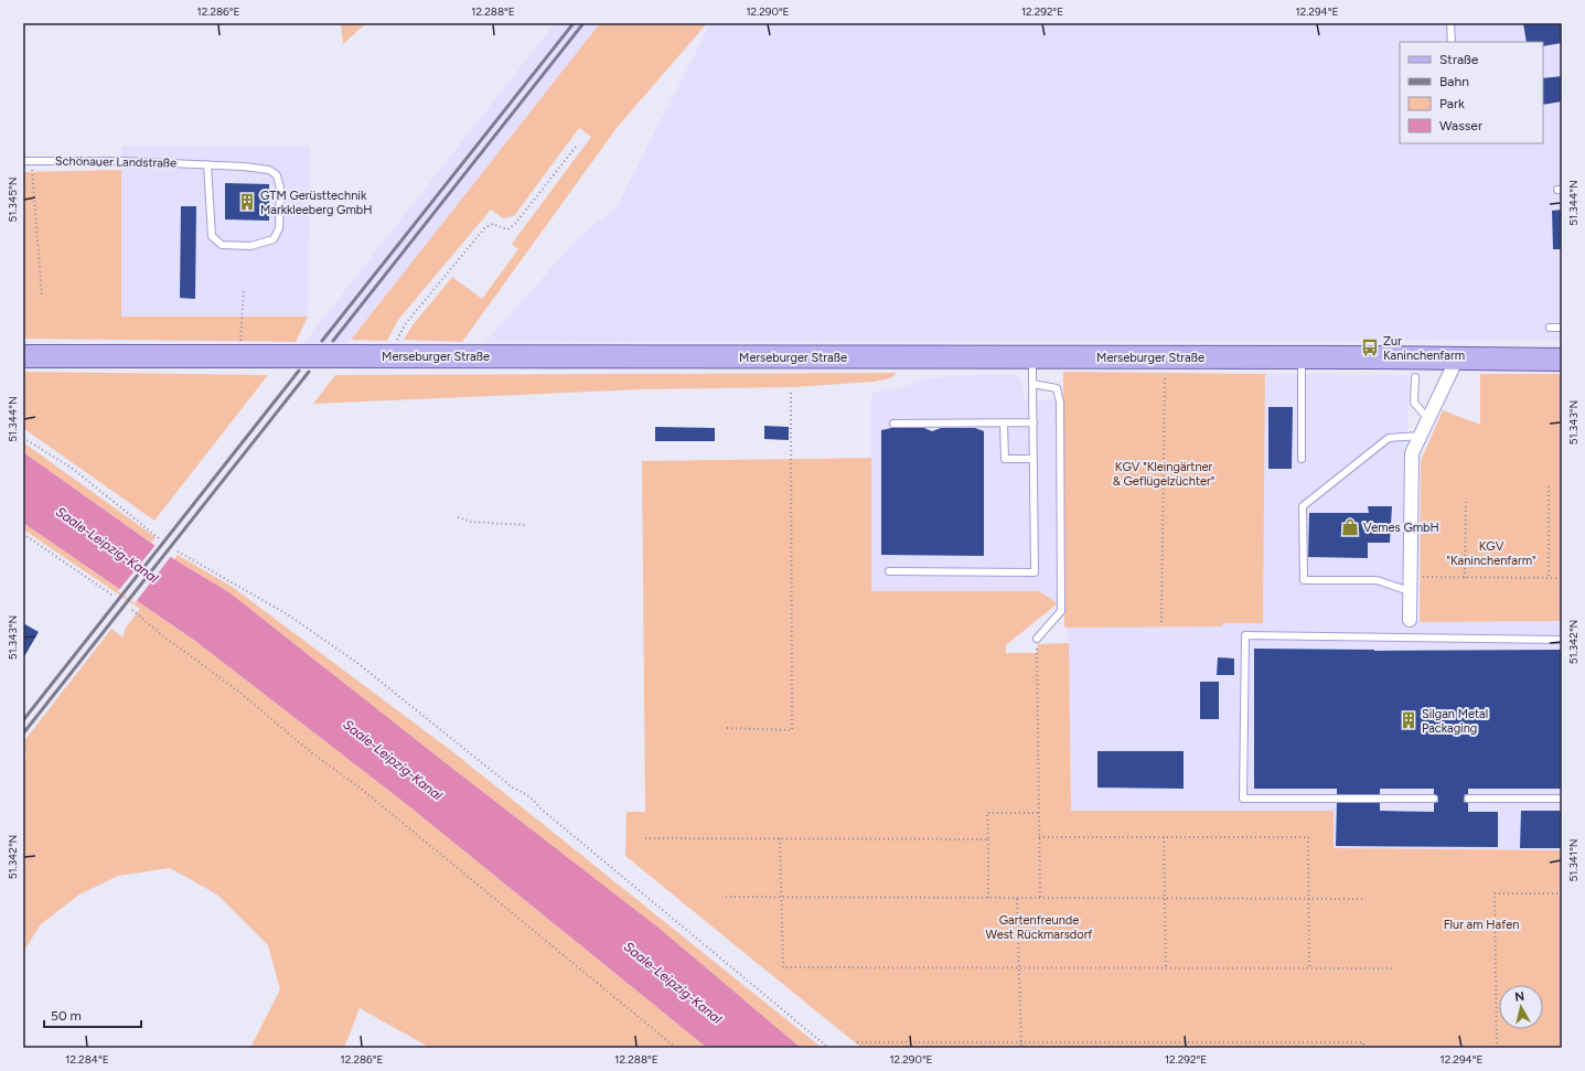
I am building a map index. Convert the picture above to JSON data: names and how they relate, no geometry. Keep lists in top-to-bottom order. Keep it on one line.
{"streets":{"main road":["Merseburger Straße"],"lane":["Schönauer Landstraße"]},"water":["Saale-Leipzig-Kanal"],"parks":["KGV \"Kleingärtner & Geflügelzüchter\"","KGV \"Kaninchenfarm\"","Gartenfreunde West Rückmarsdorf","Flur am Hafen"],"places":{"building":["GTM Gerüsttechnik Markkleeberg GmbH","Silgan Metal Packaging"],"bus stop":["Zur Kaninchenfarm"],"shop":["Vemes GmbH"]},"legend":["Straße","Bahn","Park","Wasser"],"scale_bar":"50 m","north":"top","coordinates":["12.286°E","12.288°E","12.290°E","12.292°E","12.294°E","51.345°N","51.344°N","51.343°N","51.342°N","51.341°N","12.284°E"]}
